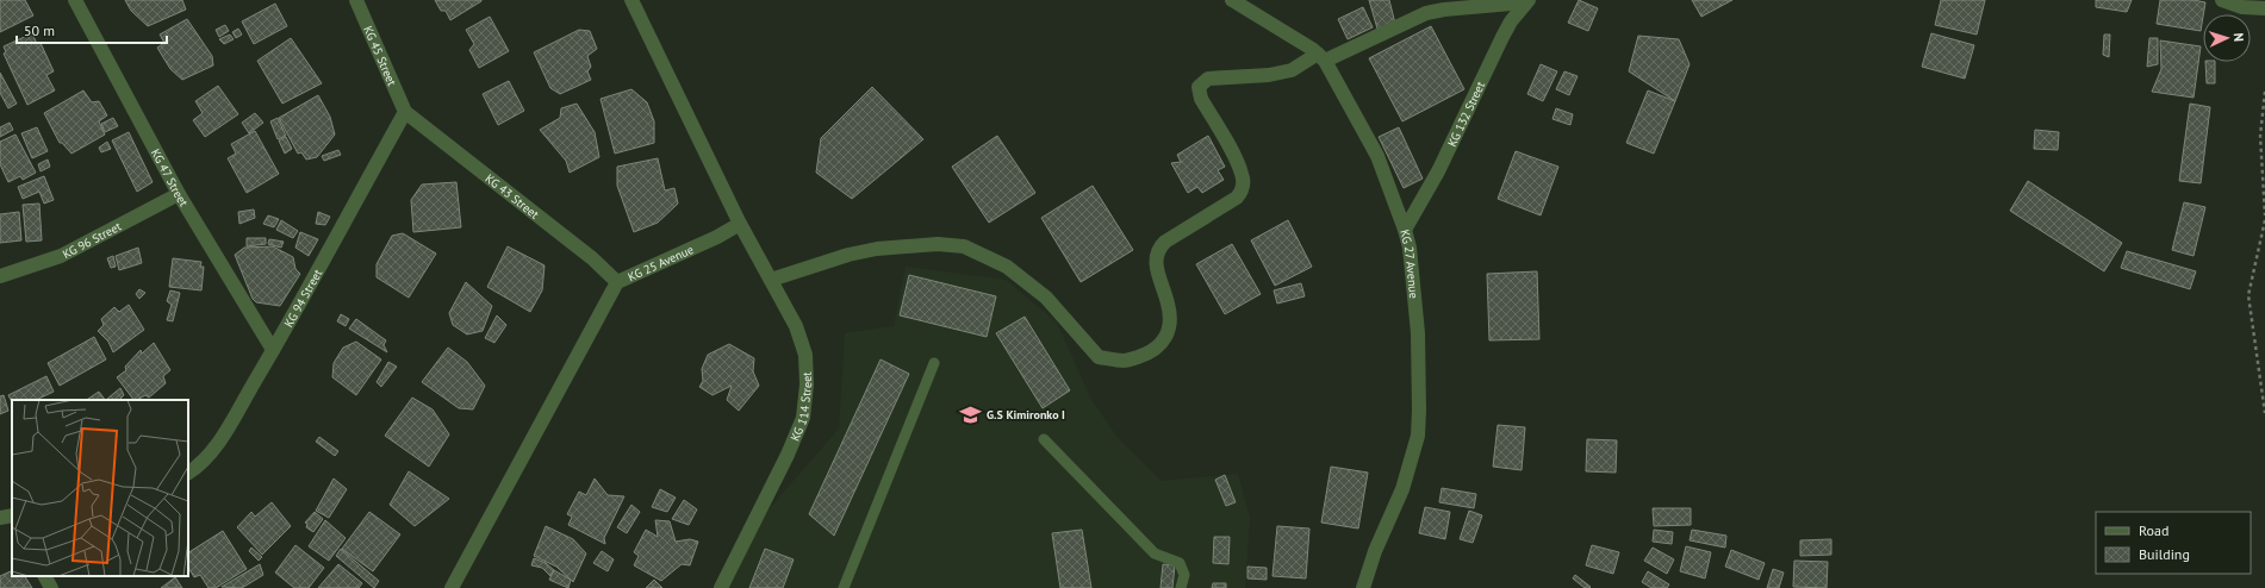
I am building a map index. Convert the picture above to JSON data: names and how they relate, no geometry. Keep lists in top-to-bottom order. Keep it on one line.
{"streets":{"street":["KG 45 Street","KG 132 Street","KG 47 Street","KG 43 Street","KG 96 Street","KG 25 Avenue","KG 27 Avenue","KG 94 Street","KG 114 Street"]},"crossings":[["KG 45 Street","KG 43 Street"],["KG 45 Street","KG 94 Street"],["KG 132 Street","KG 27 Avenue"],["KG 47 Street","KG 96 Street"],["KG 47 Street","KG 94 Street"],["KG 43 Street","KG 25 Avenue"],["KG 43 Street","KG 94 Street"],["KG 25 Avenue","KG 114 Street"]],"places":{"school or university":["G.S Kimironko I"]},"legend":["Road","Building"],"scale_bar":"50 m","north":"right"}
